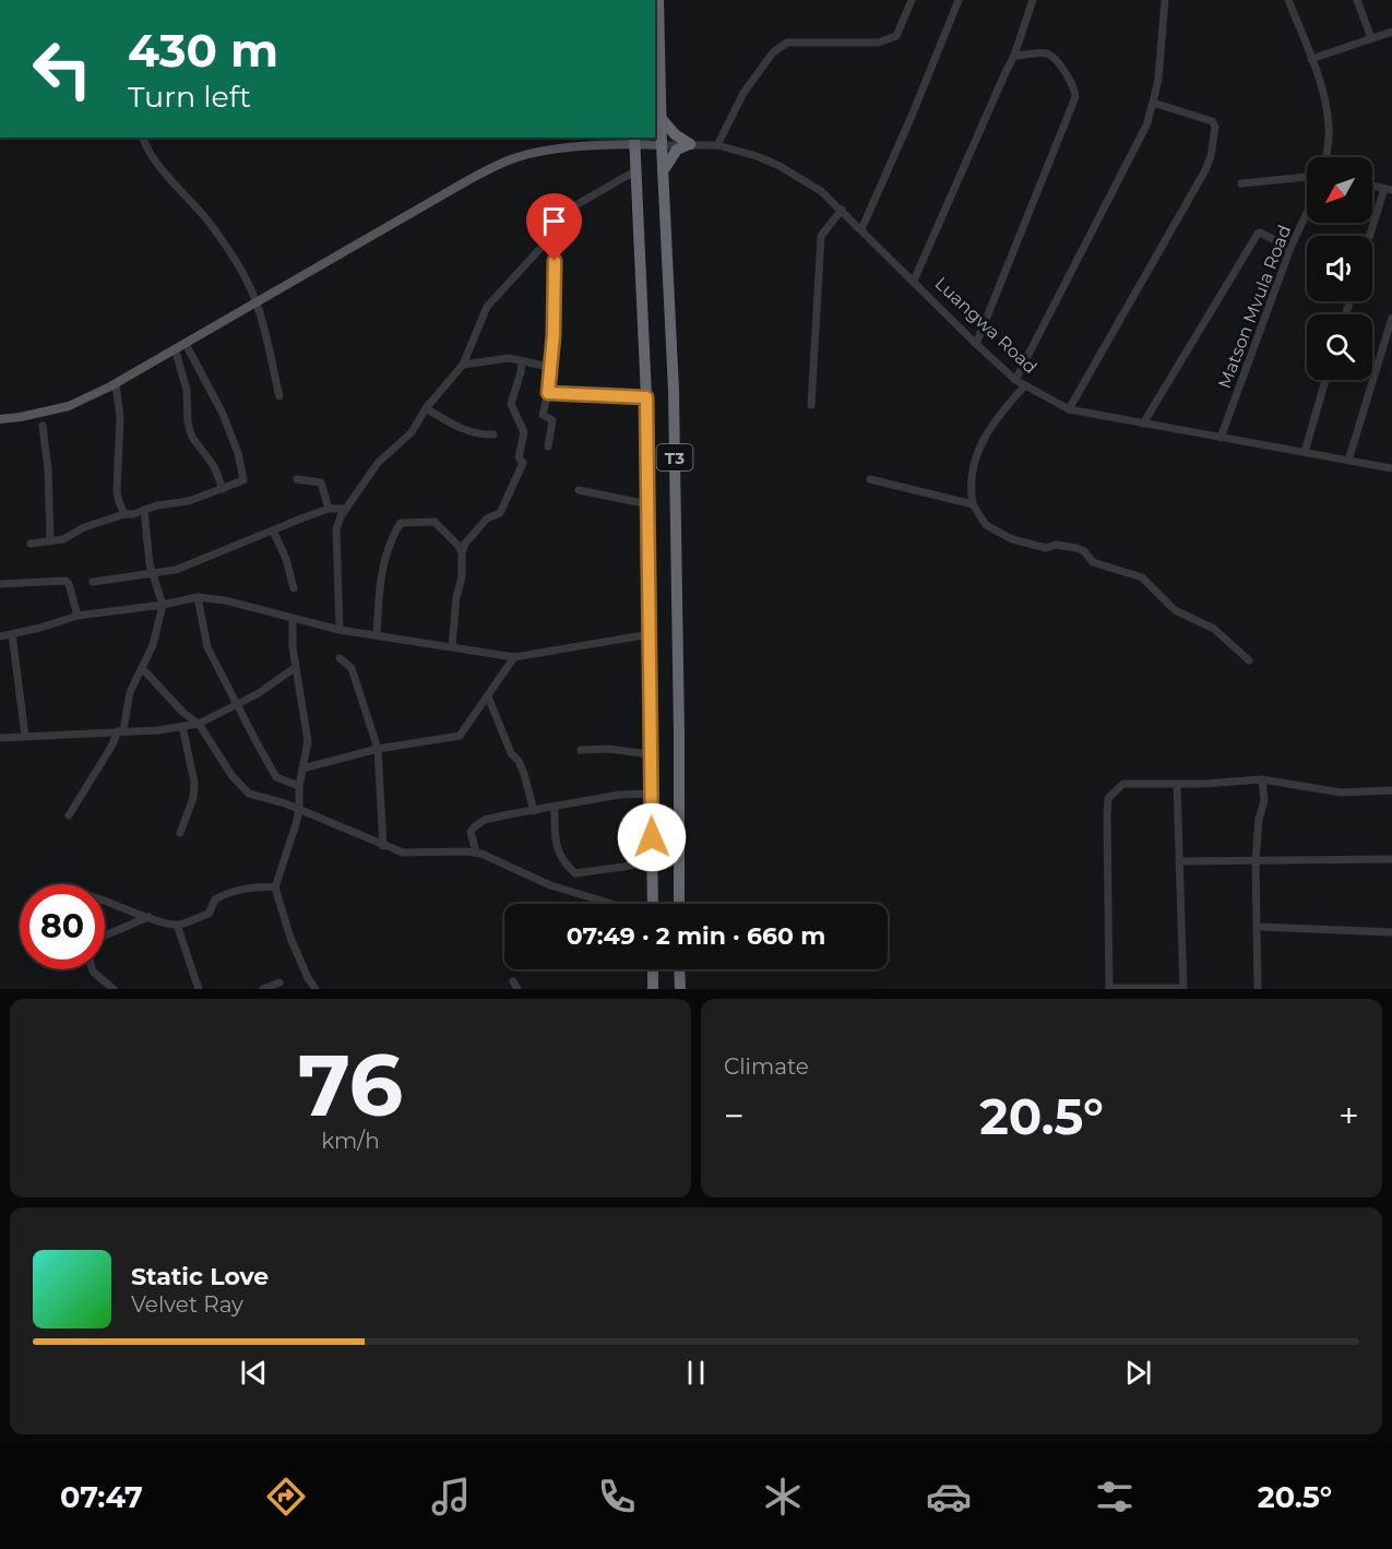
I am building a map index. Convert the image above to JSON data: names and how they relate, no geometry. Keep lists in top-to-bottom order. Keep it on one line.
{"streets":{"highway":["T3"],"main road":["Luangwa Road"],"street":["Matson Mvula Road"]},"crossings":[["Matson Mvula Road","Luangwa Road"],["Luangwa Road","T3"]],"north":"bottom left","page":{"turn":["430 m","Turn left"],"limit":"80","trip":"07:49 · 2 min · 660 m","tile":[["76","km/h"],"Climate"],"heat":["−","20.5°","+"],"song":["Static Love","Velvet Ray"],"tabs":["07:47","20.5°"]}}
